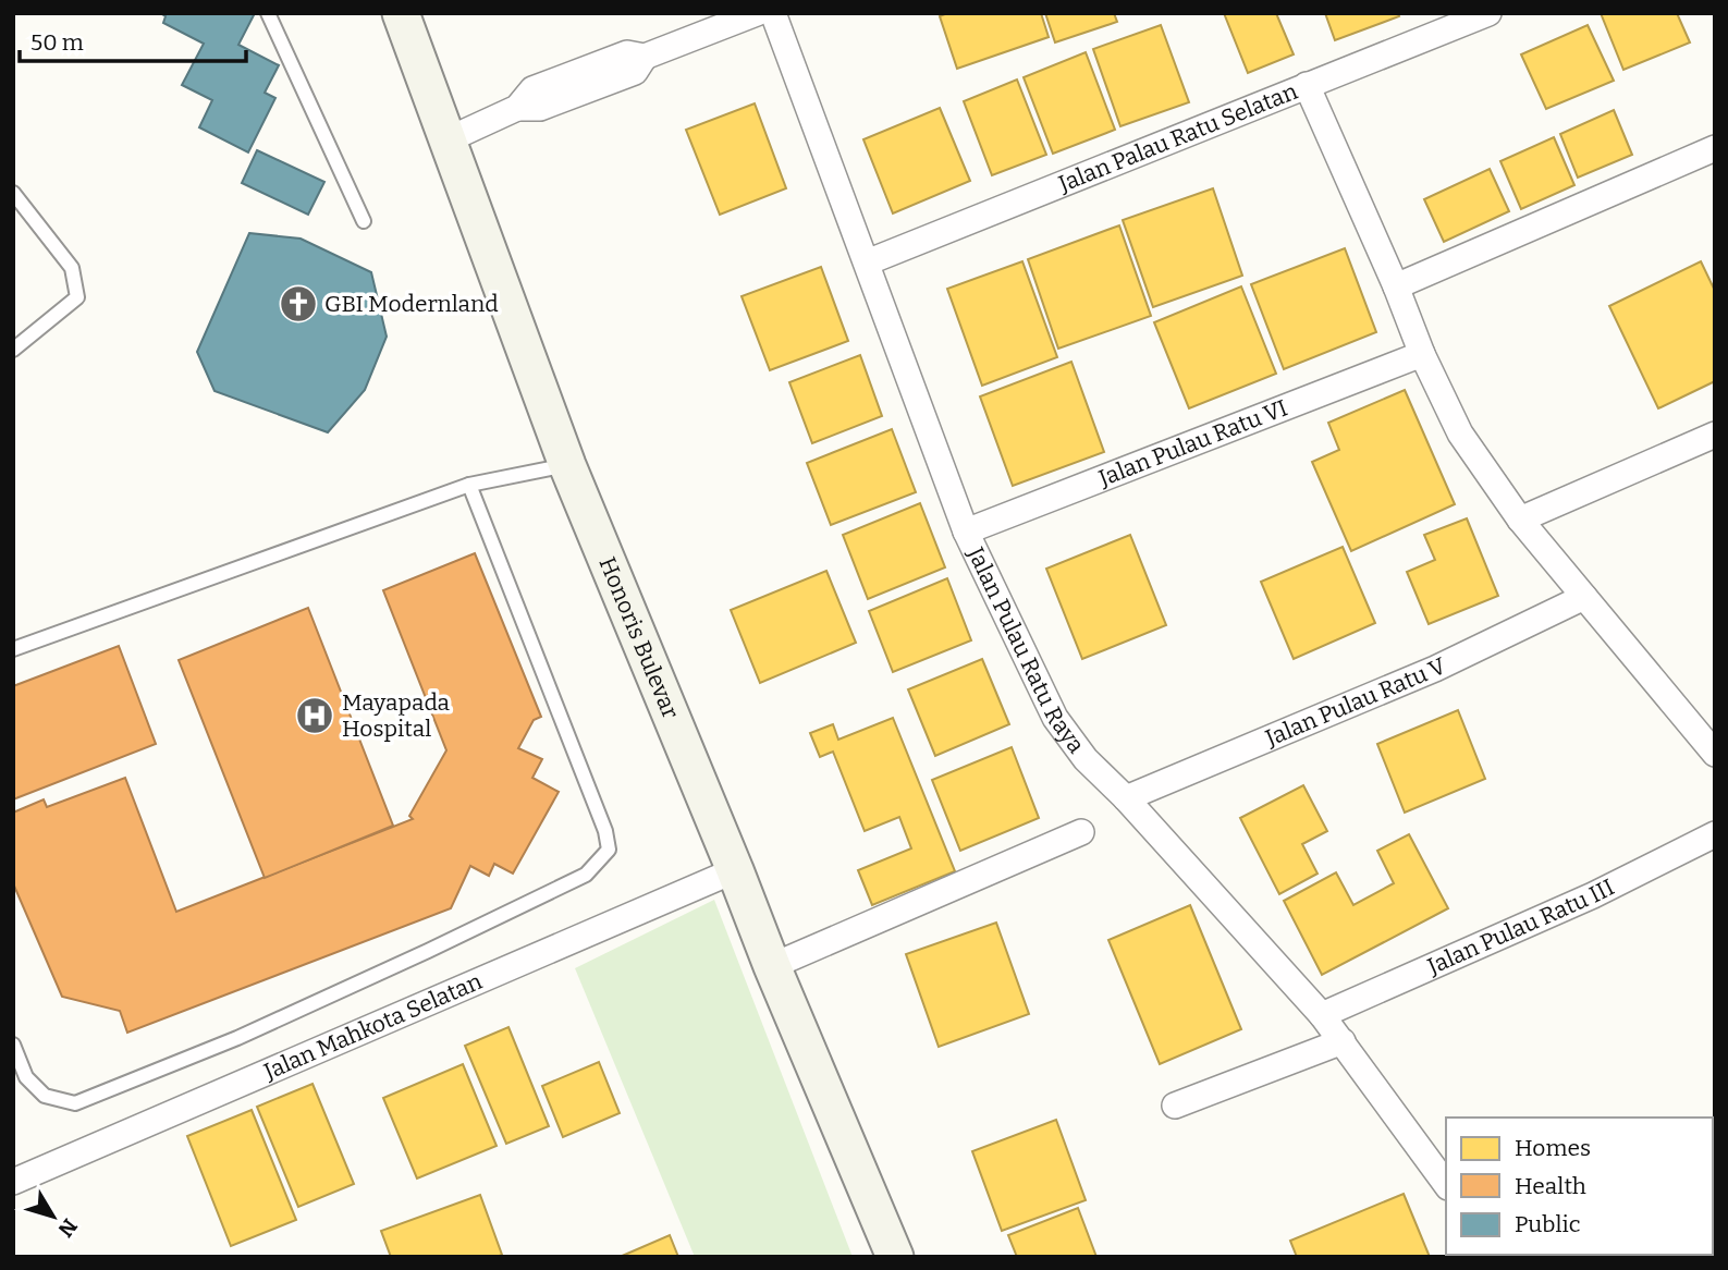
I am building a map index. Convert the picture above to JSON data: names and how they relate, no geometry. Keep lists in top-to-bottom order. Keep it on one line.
{"streets":{"street":["Jalan Palau Ratu Selatan","Jalan Pulau Ratu VI","Honoris Bulevar","Jalan Pulau Ratu Raya","Jalan Pulau Ratu V","Jalan Pulau Ratu III","Jalan Mahkota Selatan"]},"crossings":[["Jalan Palau Ratu Selatan","Jalan Pulau Ratu Raya"],["Jalan Pulau Ratu VI","Jalan Pulau Ratu Raya"],["Honoris Bulevar","Jalan Mahkota Selatan"],["Jalan Pulau Ratu Raya","Jalan Pulau Ratu V"],["Jalan Pulau Ratu Raya","Jalan Pulau Ratu III"]],"places":{"church":["GBI Modernland"],"hospital":["Mayapada Hospital"]},"legend":["Homes","Health","Public"],"scale_bar":"50 m","north":"bottom right"}
